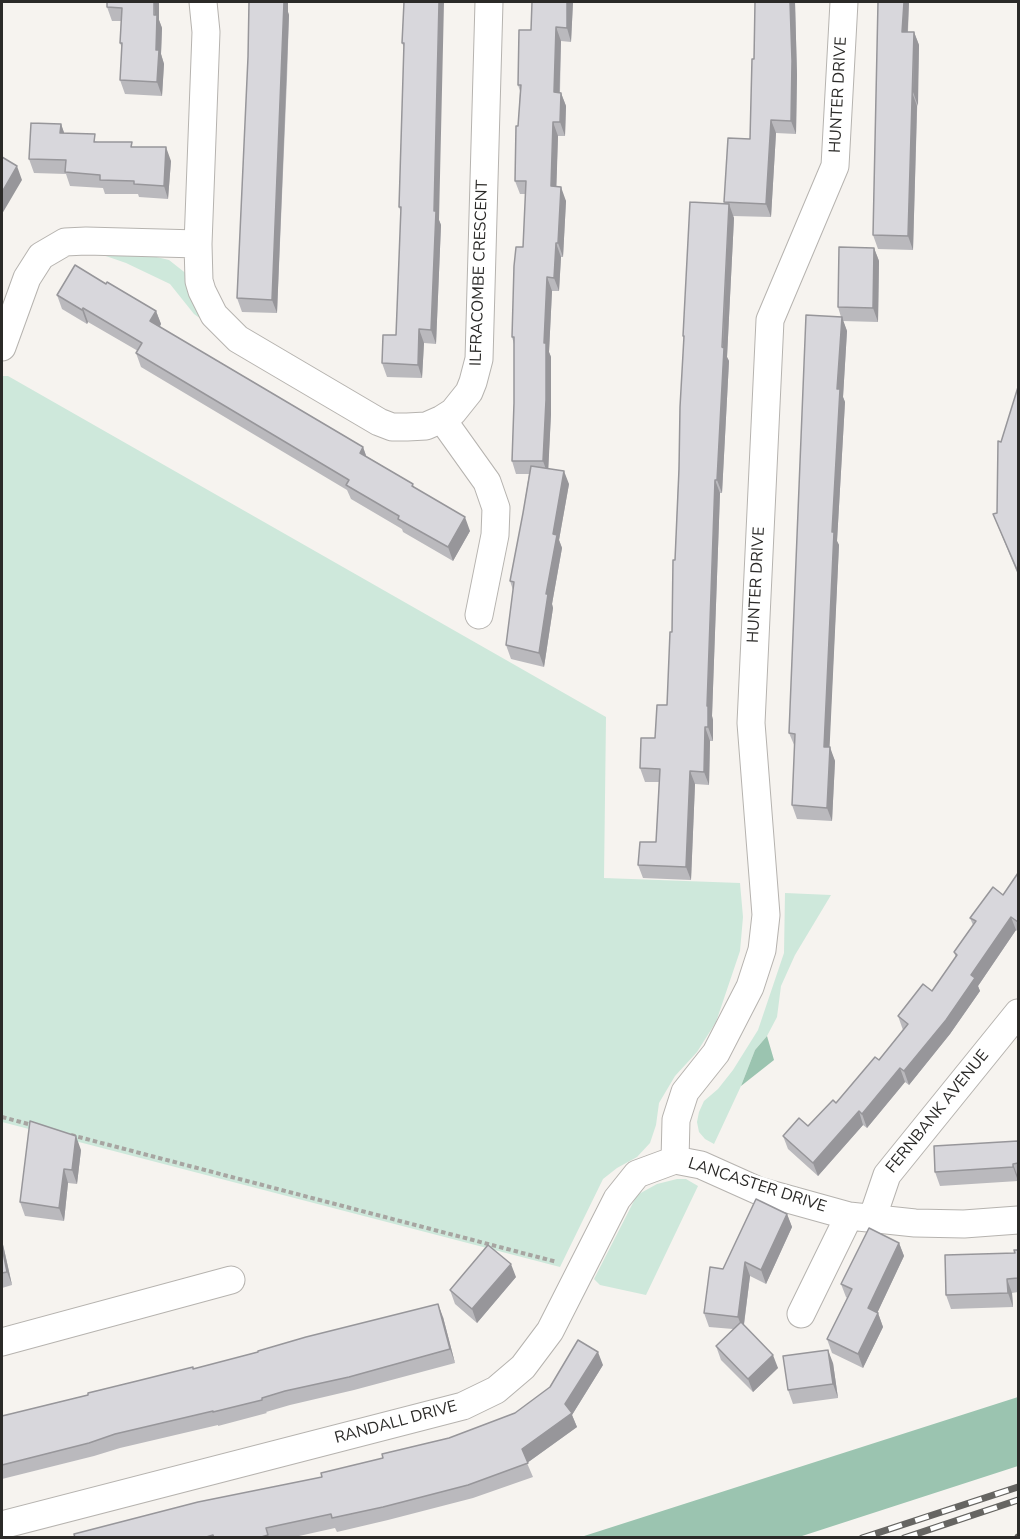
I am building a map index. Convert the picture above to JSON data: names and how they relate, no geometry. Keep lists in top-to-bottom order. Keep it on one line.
{"streets":{"street":["HUNTER DRIVE","ILFRACOMBE CRESCENT","FERNBANK AVENUE","LANCASTER DRIVE","RANDALL DRIVE"]},"crossings":[["HUNTER DRIVE","LANCASTER DRIVE"],["HUNTER DRIVE","RANDALL DRIVE"],["FERNBANK AVENUE","LANCASTER DRIVE"],["LANCASTER DRIVE","RANDALL DRIVE"]]}
